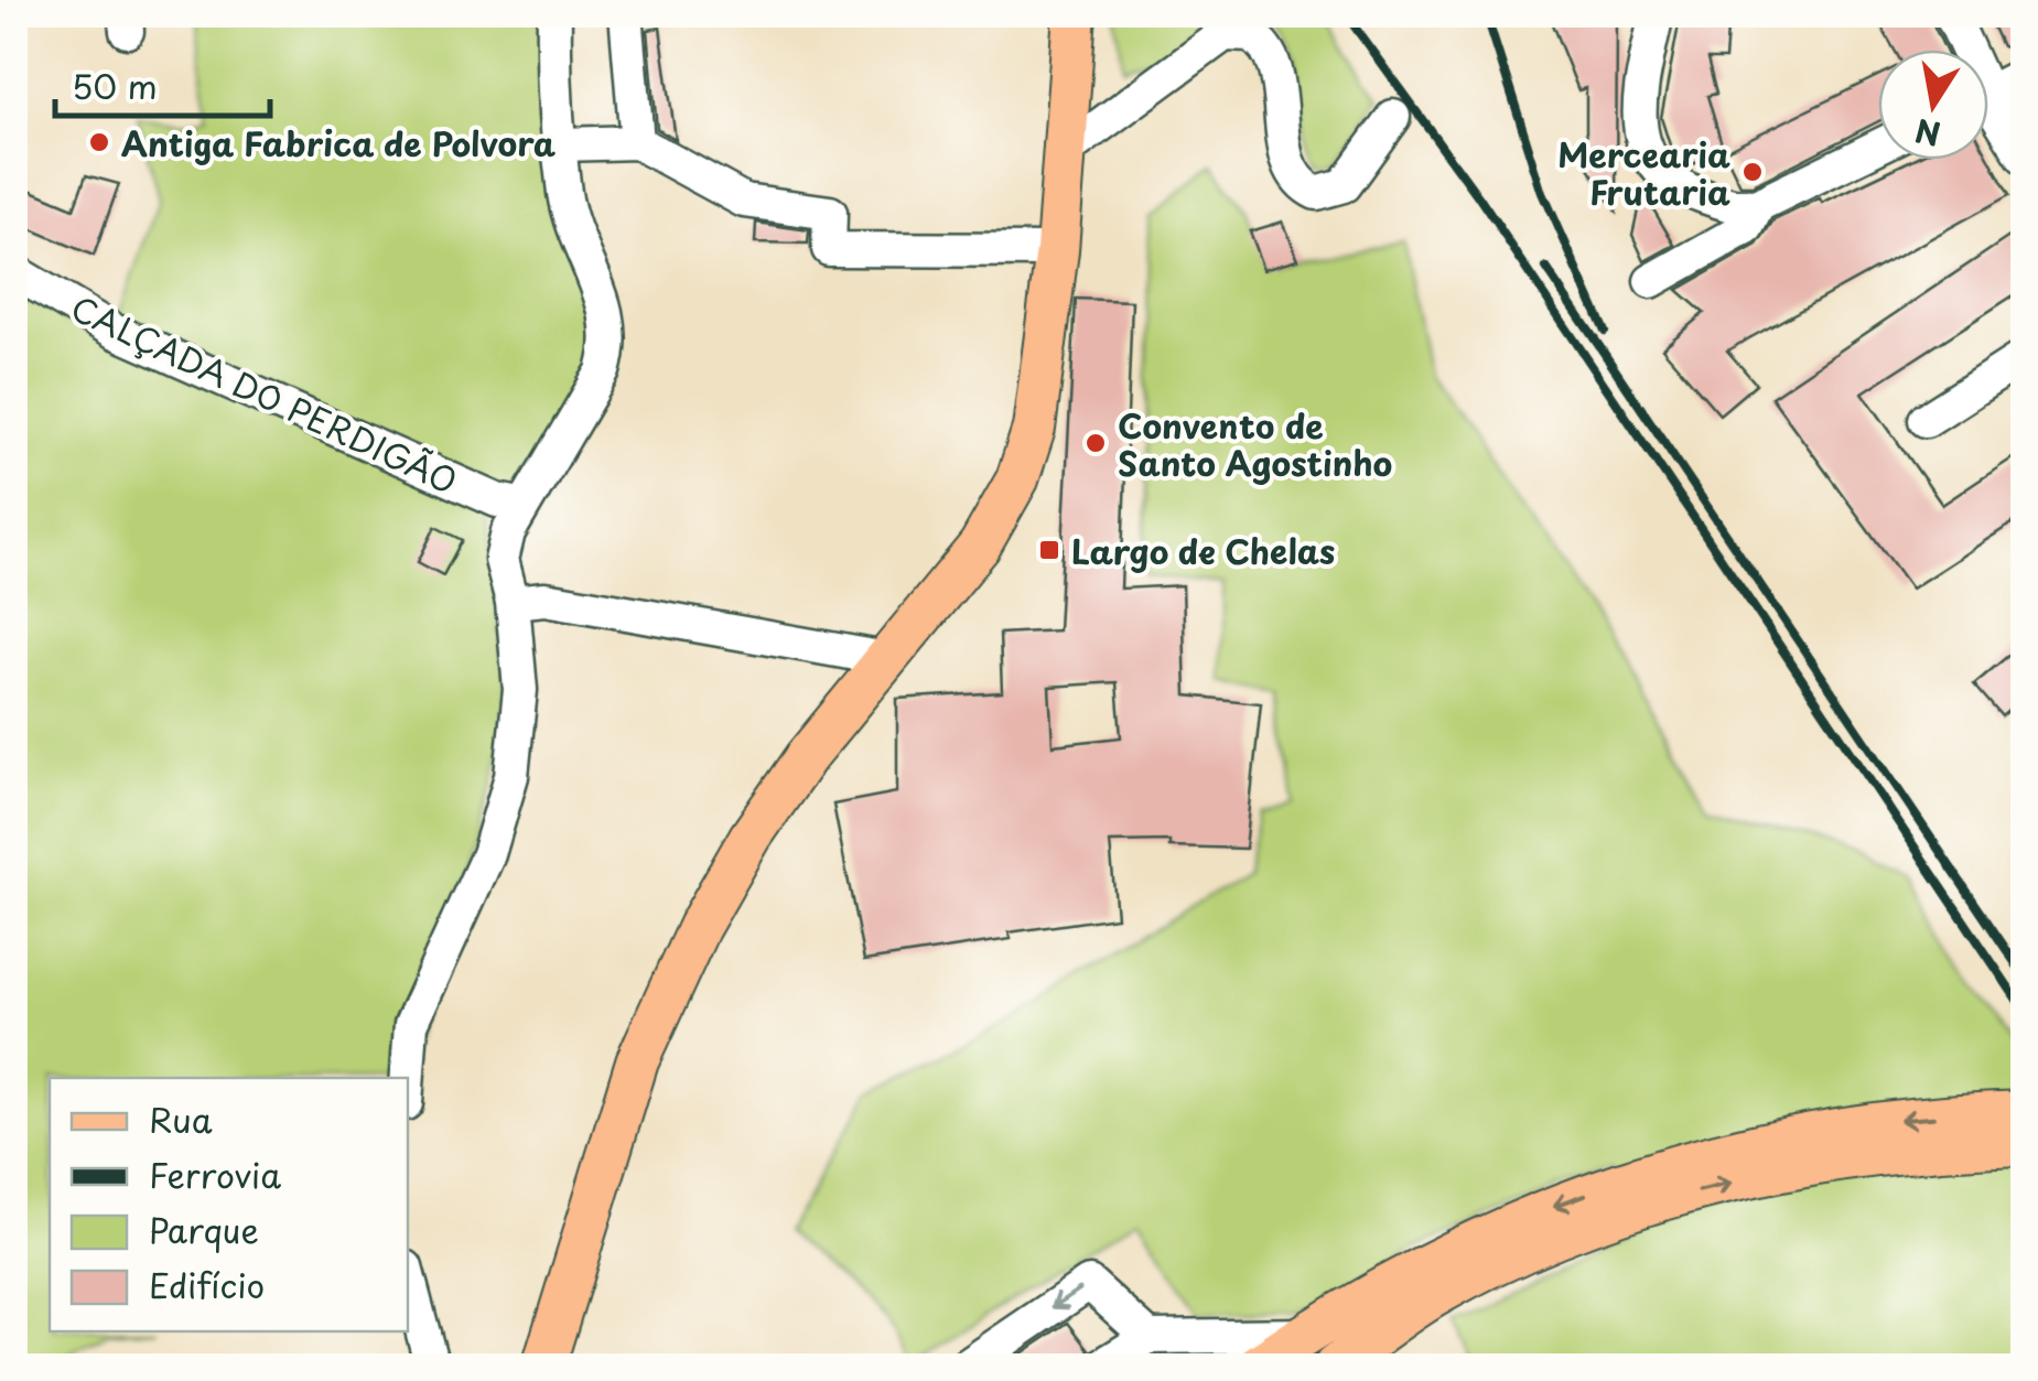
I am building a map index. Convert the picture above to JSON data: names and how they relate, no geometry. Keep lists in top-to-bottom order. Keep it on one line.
{"streets":{"street":["CALÇADA DO PERDIGÃO"]},"places":{"other":["Antiga Fabrica de Polvora","Mercearia Frutaria","Convento de Santo Agostinho"],"transit":["Largo de Chelas"]},"legend":["Rua","Ferrovia","Parque","Edifício"],"scale_bar":"50 m","north":"bottom"}
